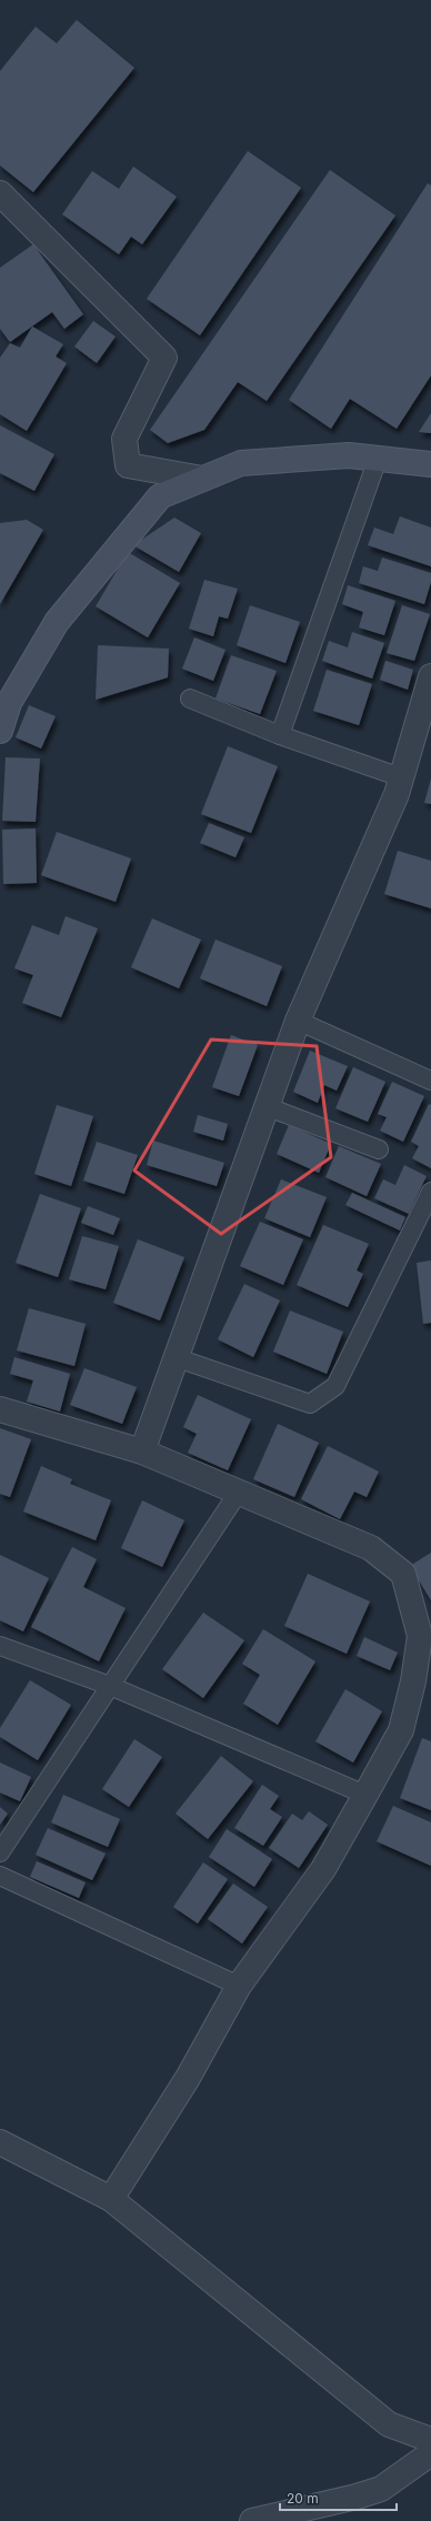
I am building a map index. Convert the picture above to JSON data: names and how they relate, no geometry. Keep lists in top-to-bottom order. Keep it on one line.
{"scale_bar":"20 m"}
